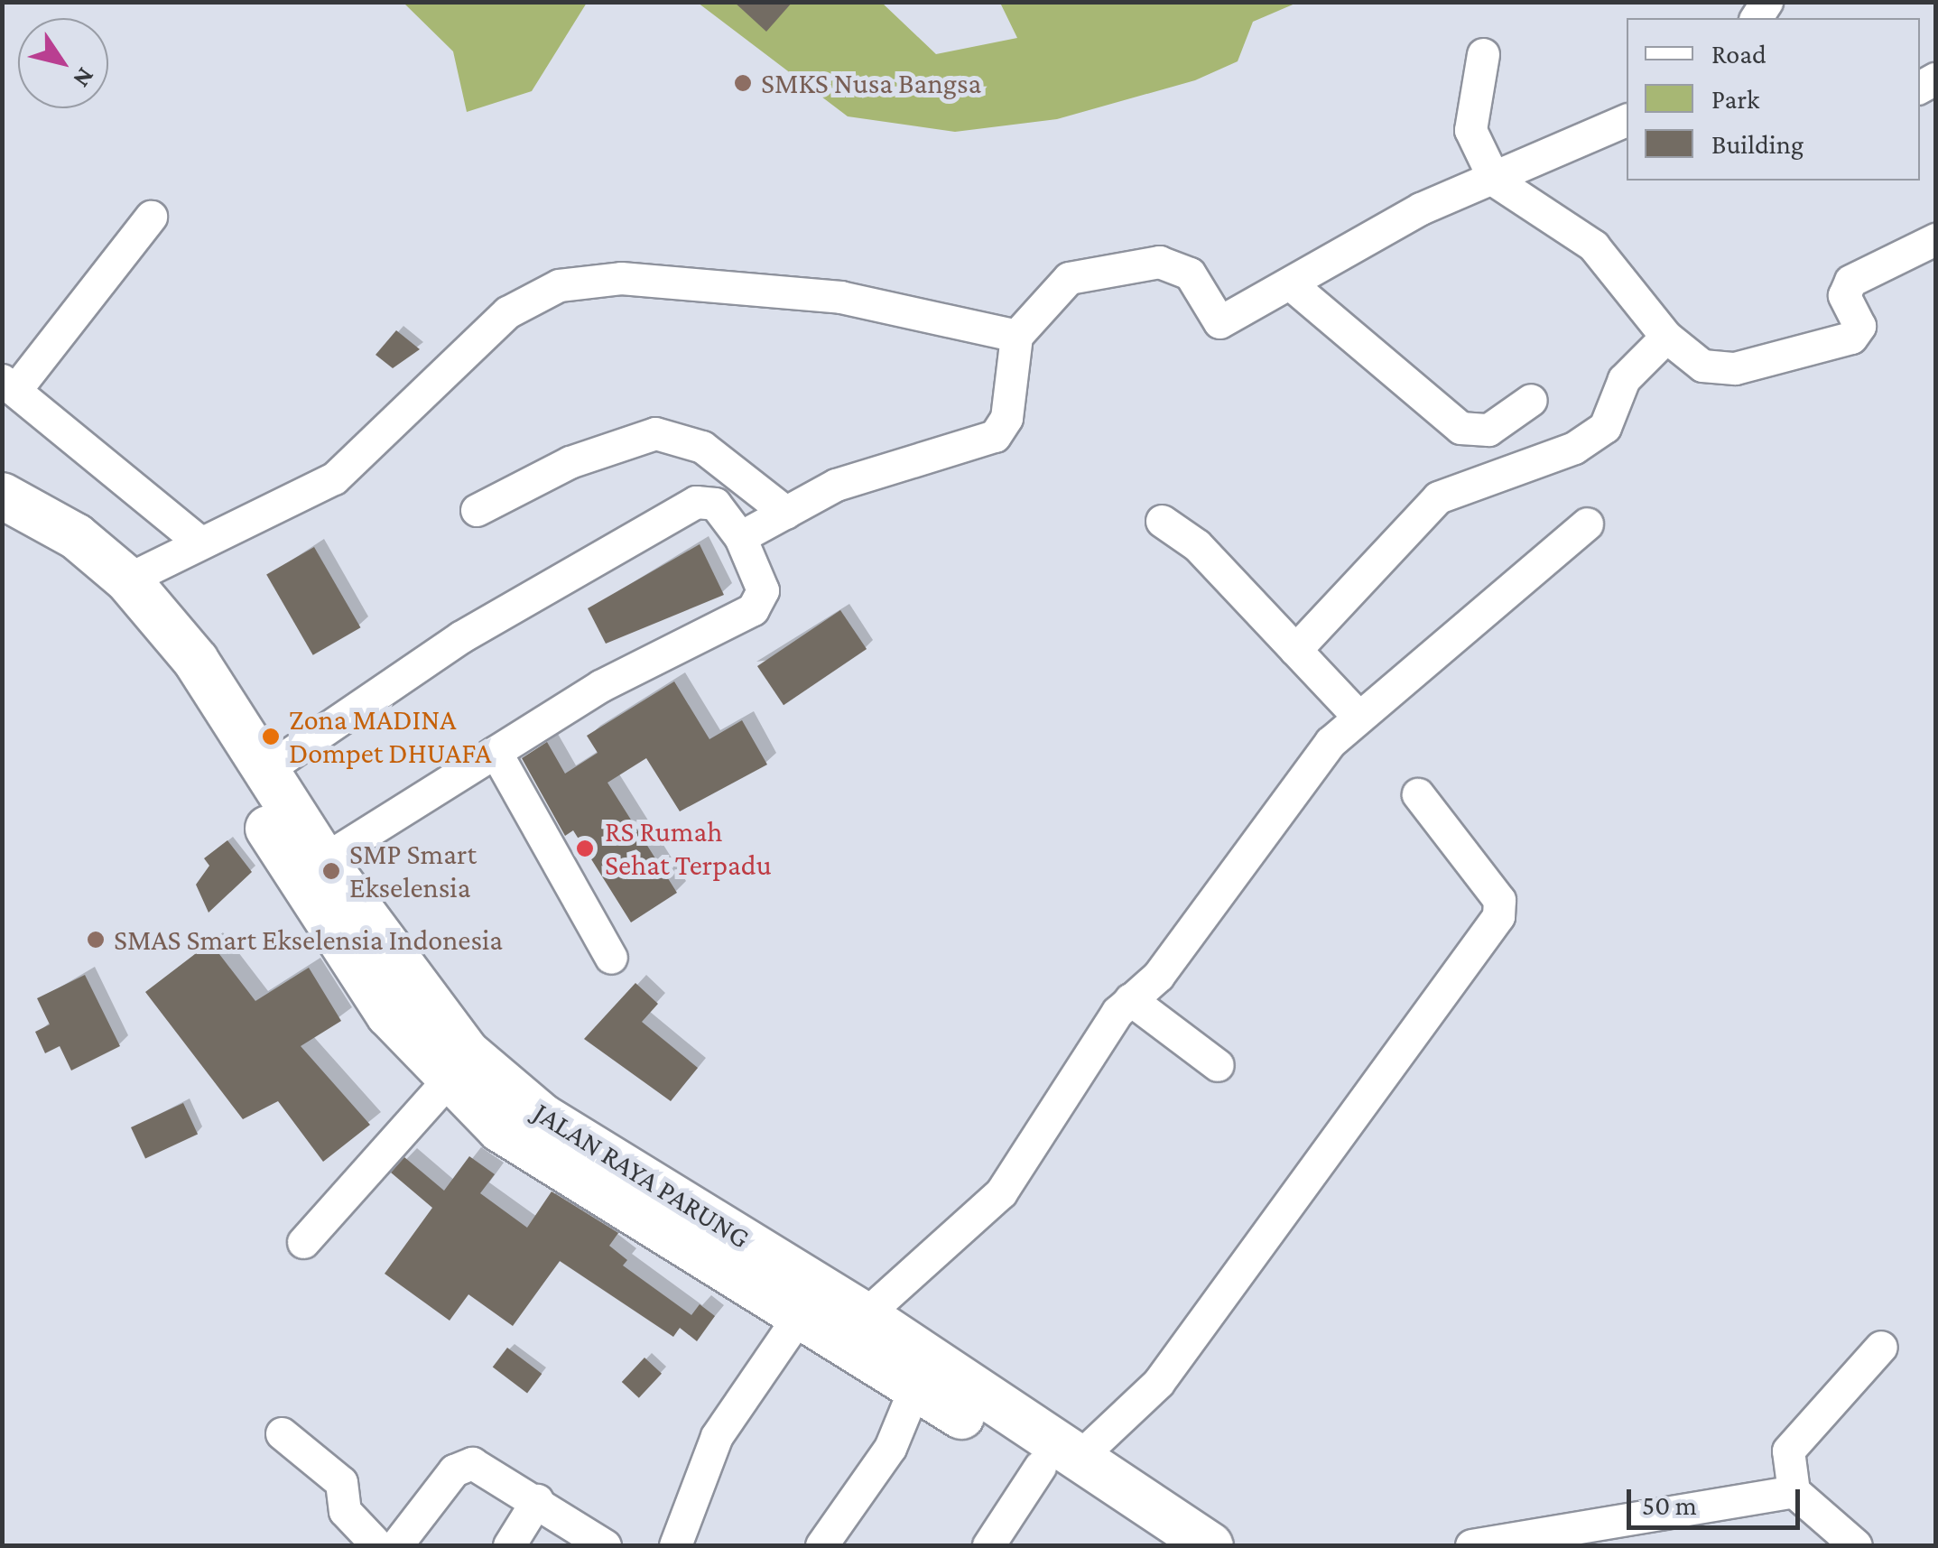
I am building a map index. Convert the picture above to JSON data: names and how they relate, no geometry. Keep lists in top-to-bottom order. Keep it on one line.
{"streets":{"highway":["JALAN RAYA PARUNG"]},"places":["SMKS Nusa Bangsa","Zona MADINA Dompet DHUAFA","RS Rumah Sehat Terpadu","SMP Smart Ekselensia","SMAS Smart Ekselensia Indonesia"],"legend":["Road","Park","Building"],"scale_bar":"50 m","north":"bottom right"}
